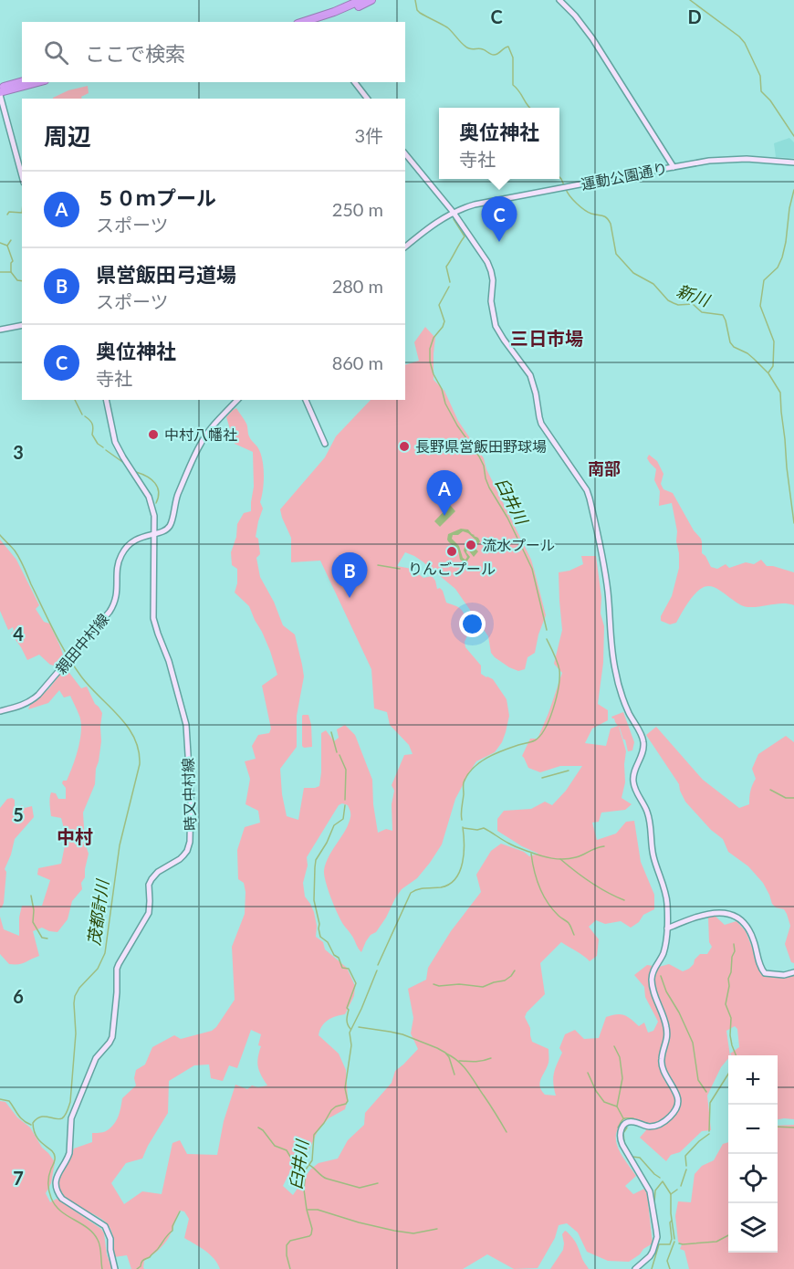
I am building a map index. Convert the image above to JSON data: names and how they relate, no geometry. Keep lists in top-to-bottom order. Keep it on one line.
{"streets":{"street":["運動公園通り","親田中村線","時又中村線"]},"crossings":[["親田中村線","時又中村線"]],"districts":["三日市場","南部","中村"],"water":["新川","臼井川","茂都計川"],"places":["中村八幡社","長野県営飯田野球場","流水プール","りんごプール"],"page":{"search":"ここで検索","heading":["周辺","3件"],"popup":["奥位神社","寺社"],"list":[{"mark":"A","name":"５０ｍプール","note":"スポーツ","value":"250 m"},{"mark":"B","name":"県営飯田弓道場","note":"スポーツ","value":"280 m"},{"mark":"C","name":"奥位神社","note":"寺社","value":"860 m"}],"pins":["C","A","B"],"map_buttons":["+","−"]},"grid":{"columns":["C","D"],"rows":["3","4","5","6","7"]}}
